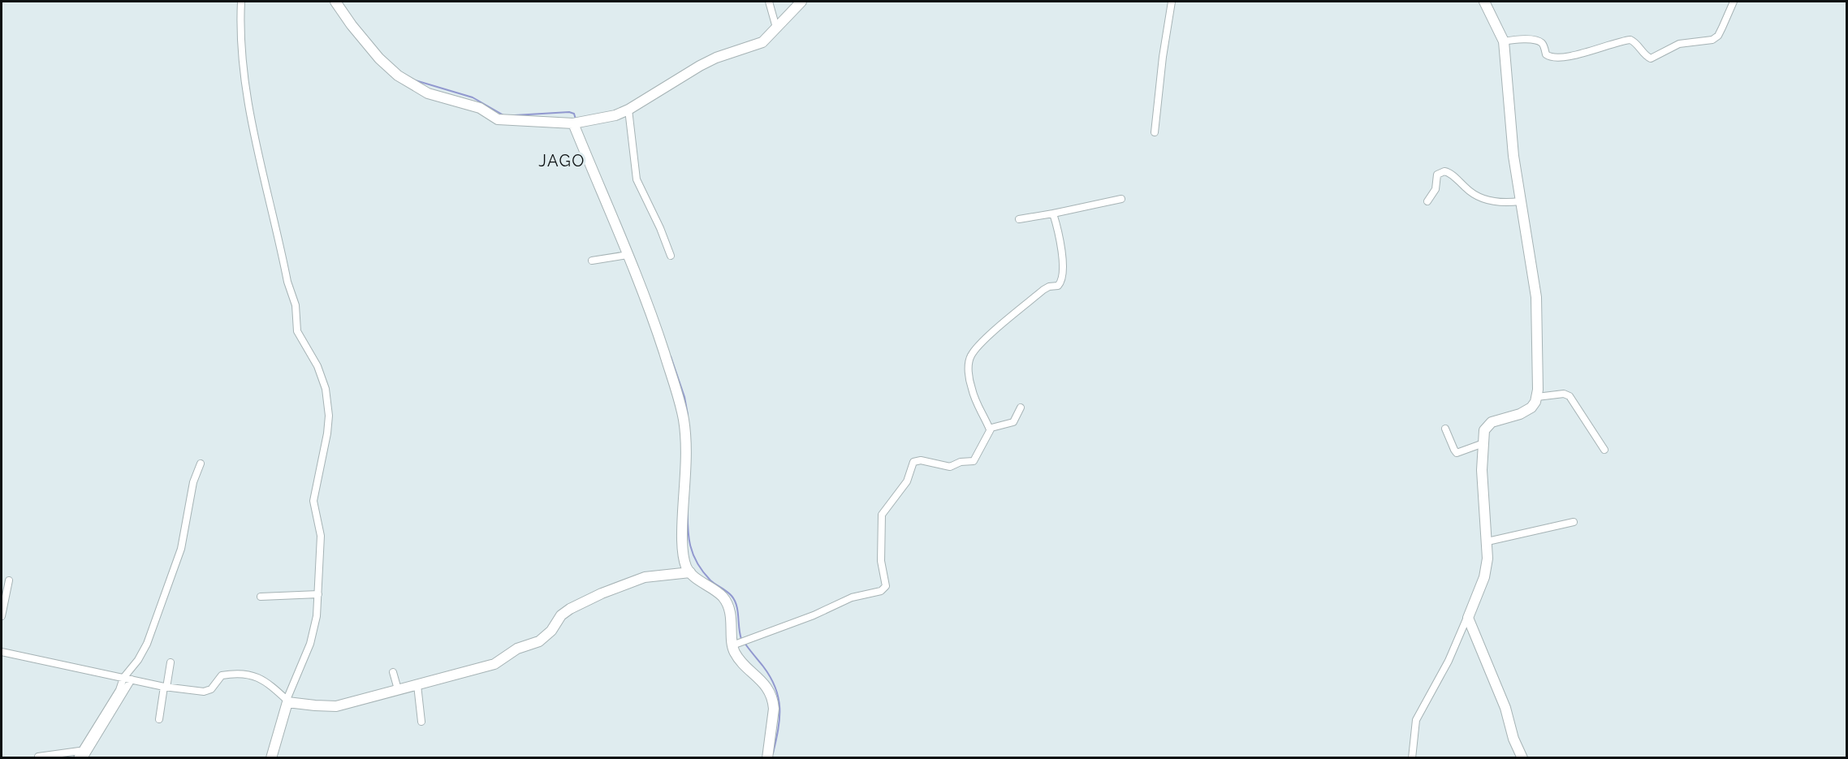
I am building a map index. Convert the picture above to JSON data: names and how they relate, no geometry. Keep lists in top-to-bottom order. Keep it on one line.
{"districts":["JAGO"]}
